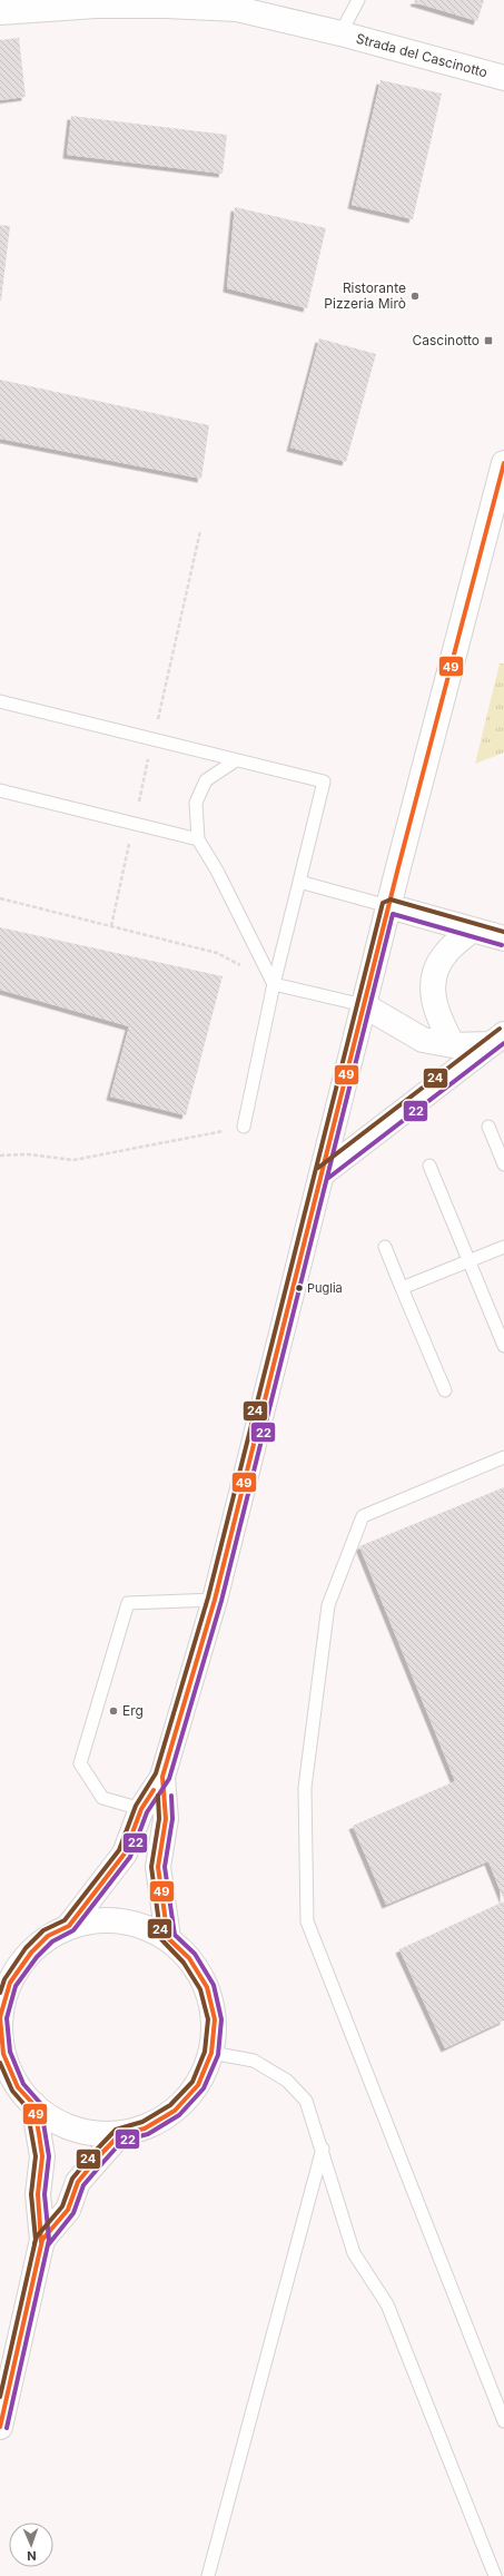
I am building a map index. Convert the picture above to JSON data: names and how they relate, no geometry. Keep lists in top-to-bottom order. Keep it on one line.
{"streets":{"main road":["Strada del Cascinotto"]},"places":{"other":["Ristorante Pizzeria Mirò","Puglia","Erg"],"transit":["Cascinotto"]},"lines":["transit line 49","transit line 24","transit line 22"],"north":"bottom"}
